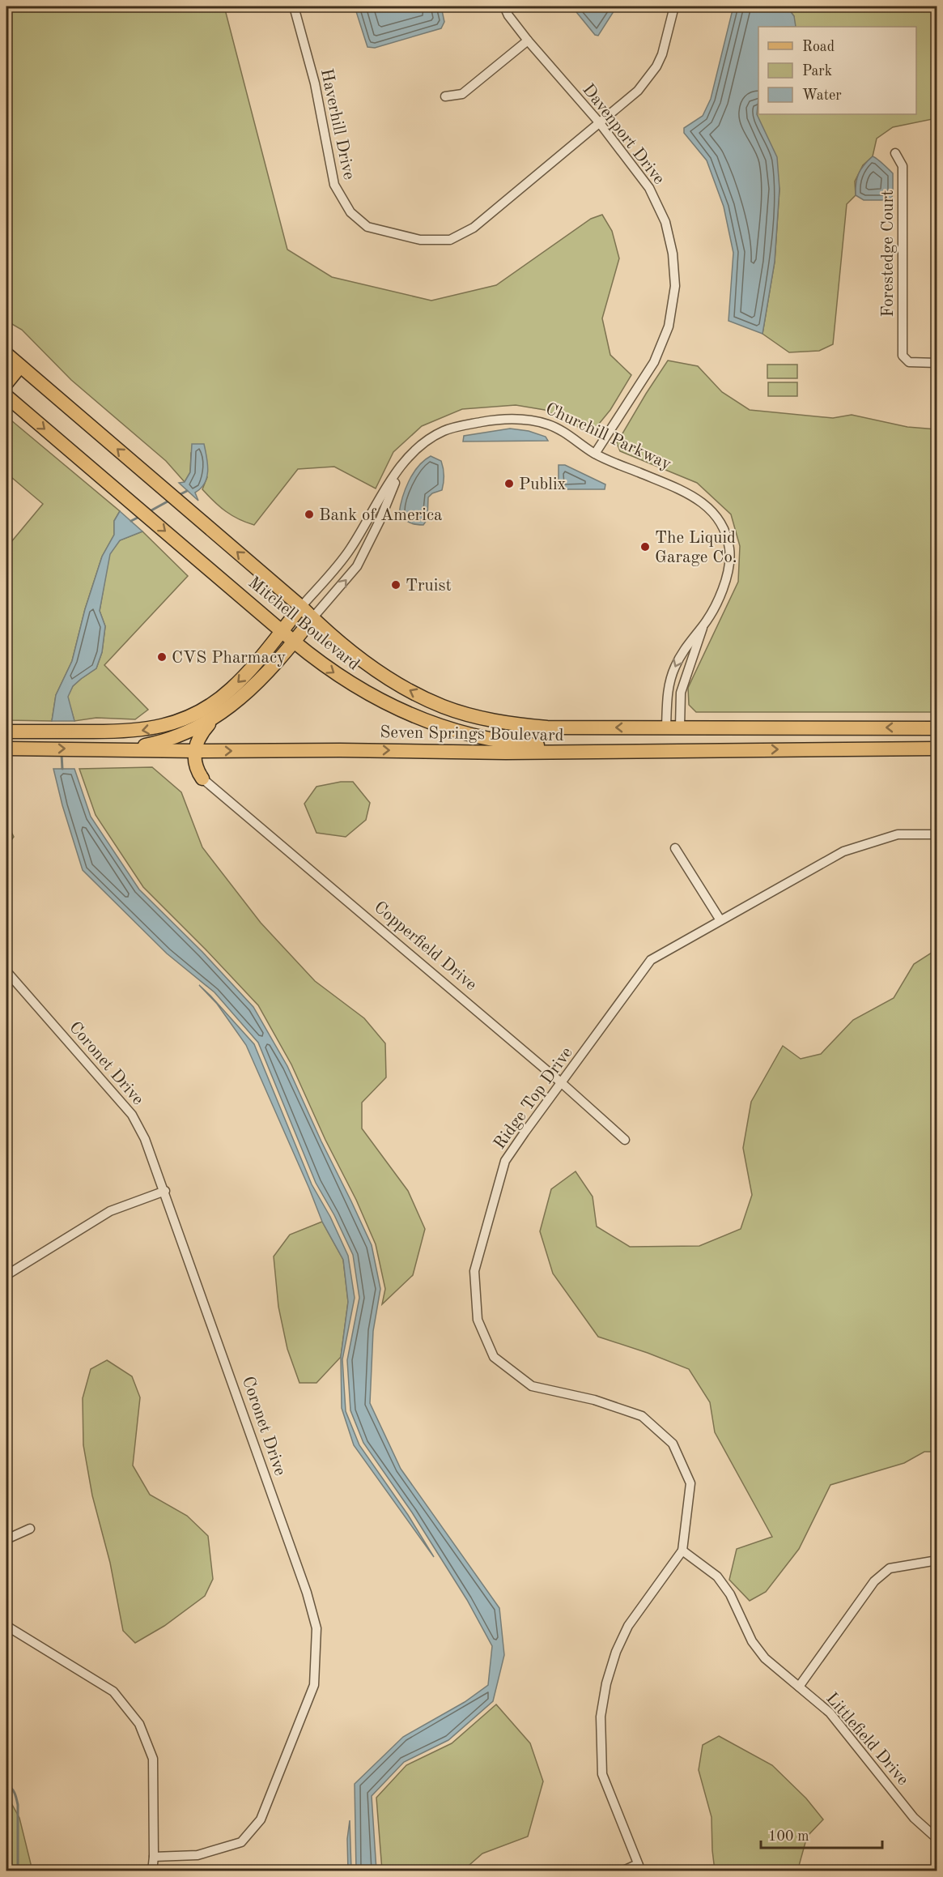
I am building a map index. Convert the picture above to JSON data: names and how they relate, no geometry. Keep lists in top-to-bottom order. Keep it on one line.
{"streets":{"main road":["Churchill Parkway","Mitchell Boulevard","Seven Springs Boulevard"],"street":["Haverhill Drive","Davenport Drive","Forestedge Court","Copperfield Drive","Coronet Drive","Ridge Top Drive","Littlefield Drive"]},"crossings":[["Haverhill Drive","Davenport Drive"],["Davenport Drive","Churchill Parkway"],["Churchill Parkway","Mitchell Boulevard"],["Churchill Parkway","Seven Springs Boulevard"],["Mitchell Boulevard","Seven Springs Boulevard"],["Copperfield Drive","Ridge Top Drive"],["Ridge Top Drive","Littlefield Drive"]],"places":["Publix","Bank of America","The Liquid Garage Co.","Truist","CVS Pharmacy"],"legend":["Road","Park","Water"],"scale_bar":"100 m"}
